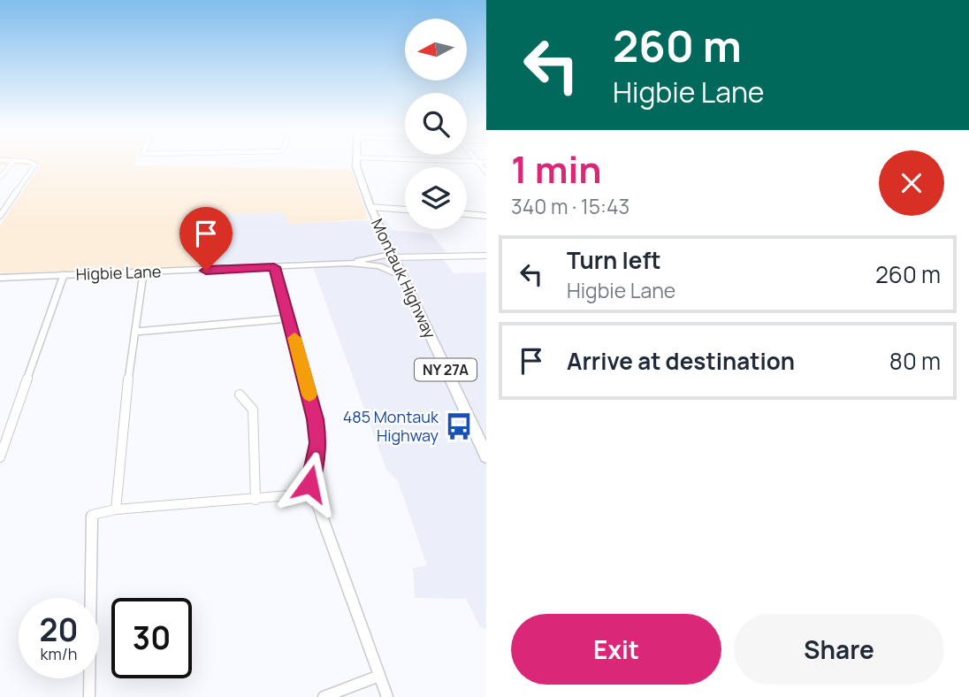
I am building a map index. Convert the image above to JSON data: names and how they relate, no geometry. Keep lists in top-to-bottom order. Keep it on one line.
{"streets":{"main road":["Higbie Lane","Montauk Highway","NY 27A"]},"crossings":[["Higbie Lane","Montauk Highway"]],"places":{"bus stop":["485 Montauk Highway"]},"north":"left","page":{"turn":["260 m","Higbie Lane"],"heading":["1 min","340 m · 15:43"],"list":[{"name":"Turn left","note":"Higbie Lane","value":"260 m"},{"name":"Arrive at destination","value":"80 m"}],"speed":"20 km/h","limit":"30","buttons":["Exit","Share"]}}
